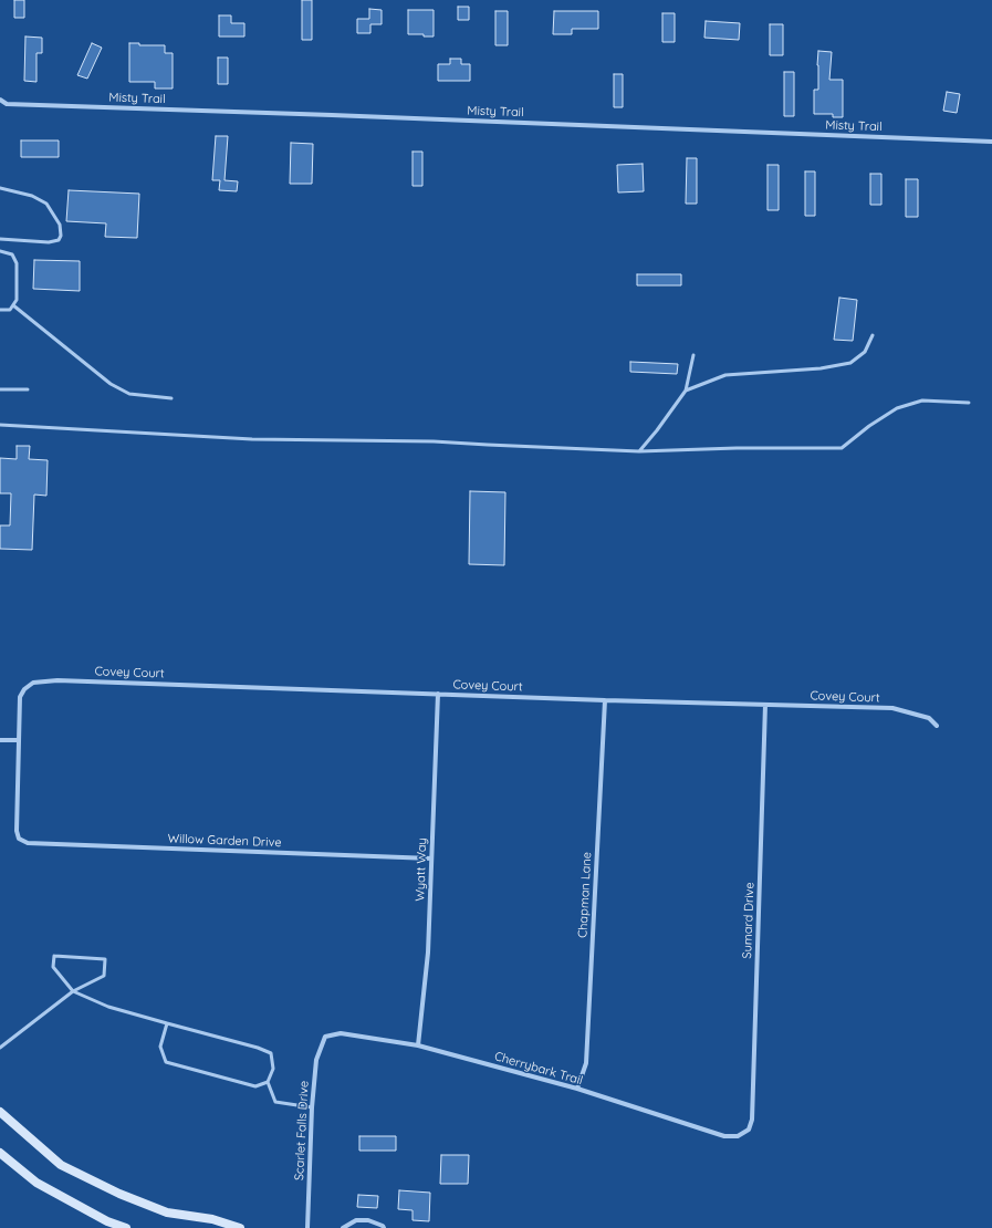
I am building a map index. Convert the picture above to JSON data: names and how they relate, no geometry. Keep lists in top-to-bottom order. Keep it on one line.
{"streets":{"street":["Misty Trail","Covey Court","Willow Garden Drive","Wyatt Way","Chapman Lane","Sumard Drive","Cherrybark Trail","Scarlet Falls Drive"]},"crossings":[["Covey Court","Willow Garden Drive"],["Covey Court","Wyatt Way"],["Covey Court","Chapman Lane"],["Covey Court","Sumard Drive"],["Willow Garden Drive","Wyatt Way"],["Wyatt Way","Cherrybark Trail"],["Chapman Lane","Cherrybark Trail"],["Sumard Drive","Cherrybark Trail"],["Cherrybark Trail","Scarlet Falls Drive"]]}
